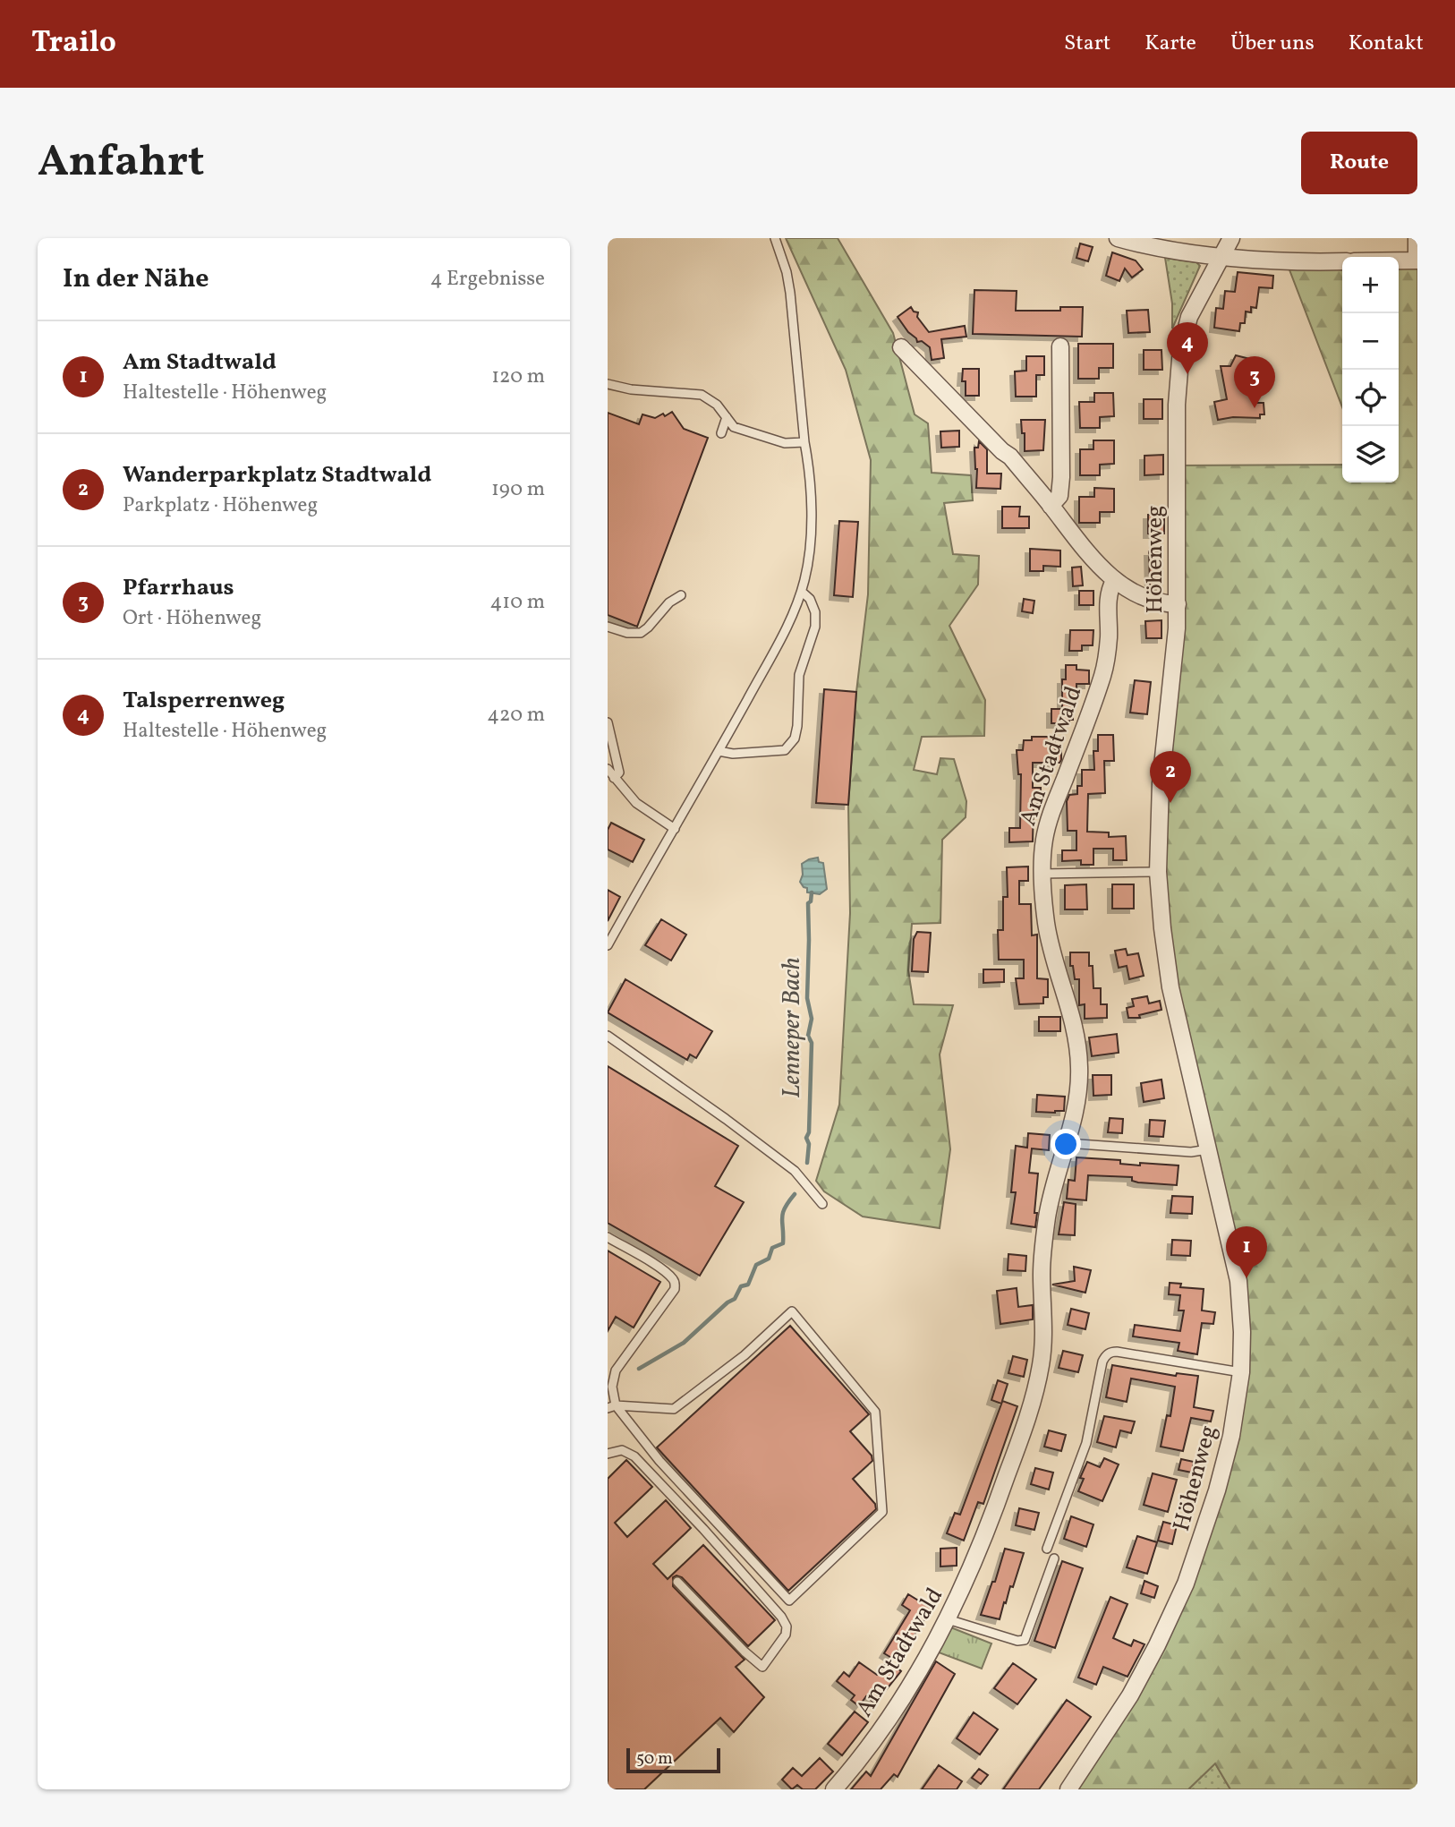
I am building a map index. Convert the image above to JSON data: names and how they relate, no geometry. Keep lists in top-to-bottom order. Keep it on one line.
{"streets":{"street":["Höhenweg","Am Stadtwald"]},"water":["Lenneper Bach"],"scale_bar":"50 m","page":{"header":"Trailo","nav":["Start","Karte","Über uns","Kontakt"],"buttons":"Route","title":"Anfahrt","heading":["In der Nähe","4 Ergebnisse"],"map_buttons":["+","−"],"list":[{"mark":"1","name":"Am Stadtwald","note":"Haltestelle · Höhenweg","value":"120 m"},{"mark":"2","name":"Wanderparkplatz Stadtwald","note":"Parkplatz · Höhenweg","value":"190 m"},{"mark":"3","name":"Pfarrhaus","note":"Ort · Höhenweg","value":"410 m"},{"mark":"4","name":"Talsperrenweg","note":"Haltestelle · Höhenweg","value":"420 m"}],"pins":["4","3","2","1"],"scale":"50 m"}}
